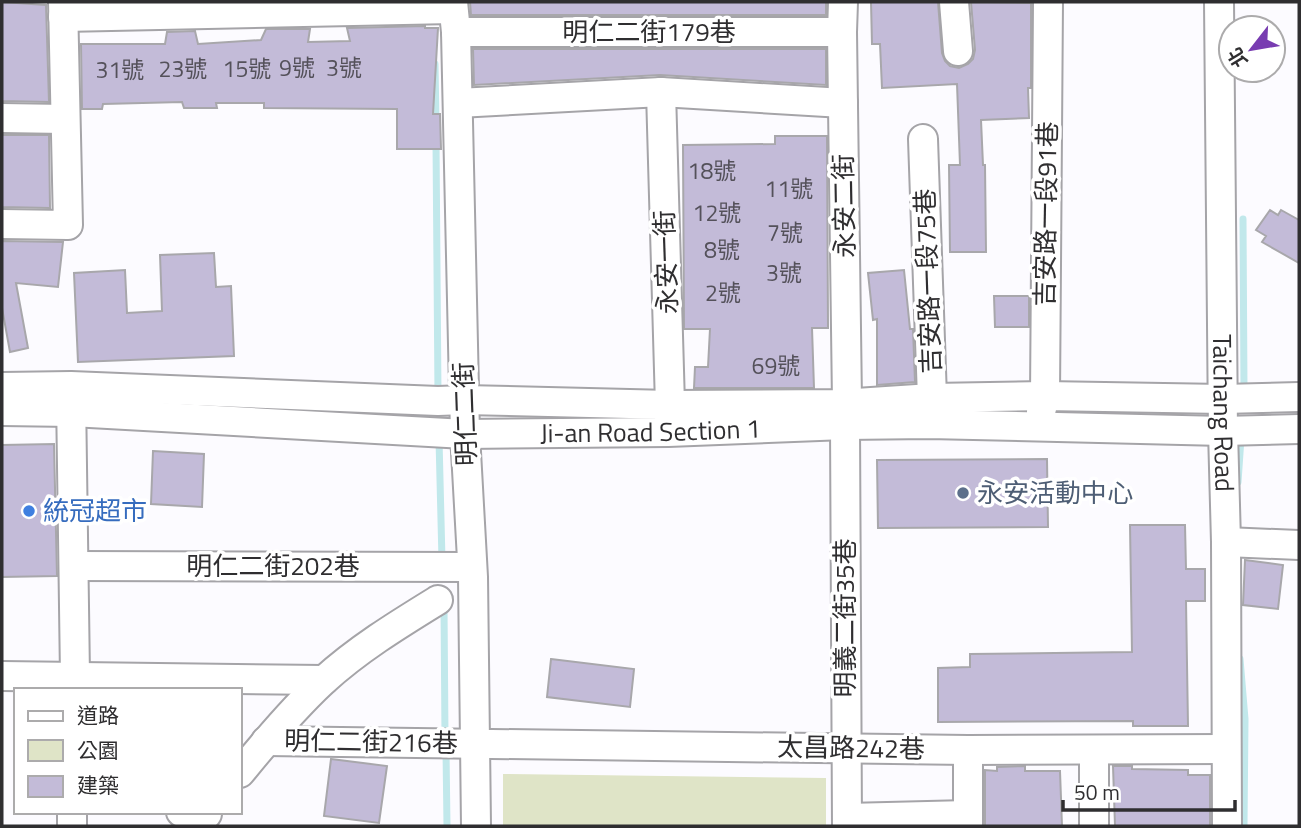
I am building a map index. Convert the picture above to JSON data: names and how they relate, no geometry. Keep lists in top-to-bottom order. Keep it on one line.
{"streets":{"street":["明仁二街179巷","永安二街","吉安路一段91巷","永安一街","吉安路一段75巷","明仁二街","Taichang Road","Ji-an Road Section 1","明仁二街202巷","明義二街35巷","明仁二街216巷","太昌路242巷"]},"crossings":[["明仁二街179巷","永安二街"],["明仁二街179巷","明仁二街"],["永安二街","Ji-an Road Section 1"],["永安二街","明義二街35巷"],["吉安路一段91巷","Ji-an Road Section 1"],["永安一街","Ji-an Road Section 1"],["吉安路一段75巷","Ji-an Road Section 1"],["明仁二街","Ji-an Road Section 1"],["明仁二街","明仁二街202巷"],["明仁二街","明仁二街216巷"],["明仁二街","太昌路242巷"],["Taichang Road","Ji-an Road Section 1"],["Taichang Road","太昌路242巷"],["Ji-an Road Section 1","明義二街35巷"],["明義二街35巷","太昌路242巷"],["明仁二街216巷","太昌路242巷"]],"places":["永安活動中心","統冠超市"],"house_numbers":["9號","3號","23號","15號","31號","18號","11號","12號","7號","8號","3號","2號","69號"],"legend":["道路","公園","建築"],"scale_bar":"50 m","north":"bottom left"}
